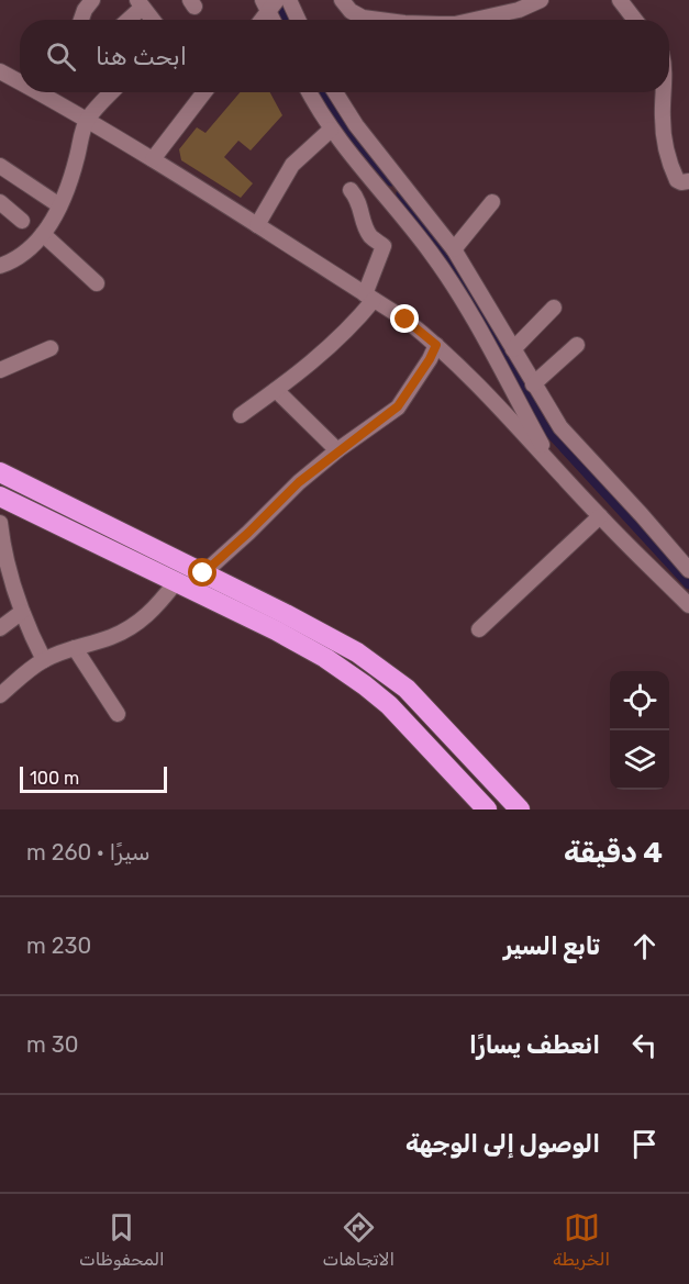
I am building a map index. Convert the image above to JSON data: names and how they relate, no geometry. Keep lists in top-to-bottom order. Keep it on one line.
{"scale_bar":"100 m","page":{"search":"ابحث هنا","scale":"100 m","heading":["4 دقيقة","سيرًا · 260 m"],"list":[["تابع السير","230 m"],["انعطف يسارًا","30 m"],"الوصول إلى الوجهة"],"nav":["الخريطة","الاتجاهات","المحفوظات"]}}
